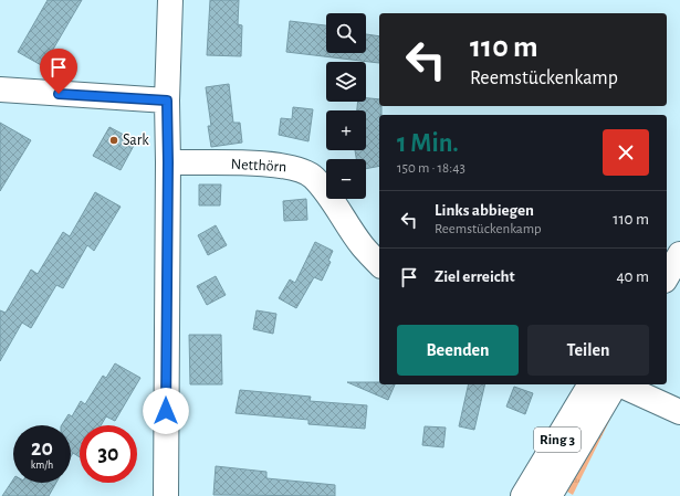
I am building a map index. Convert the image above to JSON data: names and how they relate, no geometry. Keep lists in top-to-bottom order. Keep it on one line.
{"streets":{"street":["Netthörn","Ring 3"]},"places":["Sark"],"page":{"map_buttons":["+","−"],"turn":["110 m","Reemstückenkamp"],"heading":["1 Min.","150 m · 18:43"],"list":[{"name":"Links abbiegen","note":"Reemstückenkamp","value":"110 m"},{"name":"Ziel erreicht","value":"40 m"}],"buttons":["Beenden","Teilen"],"speed":"20 km/h","limit":"30"}}
